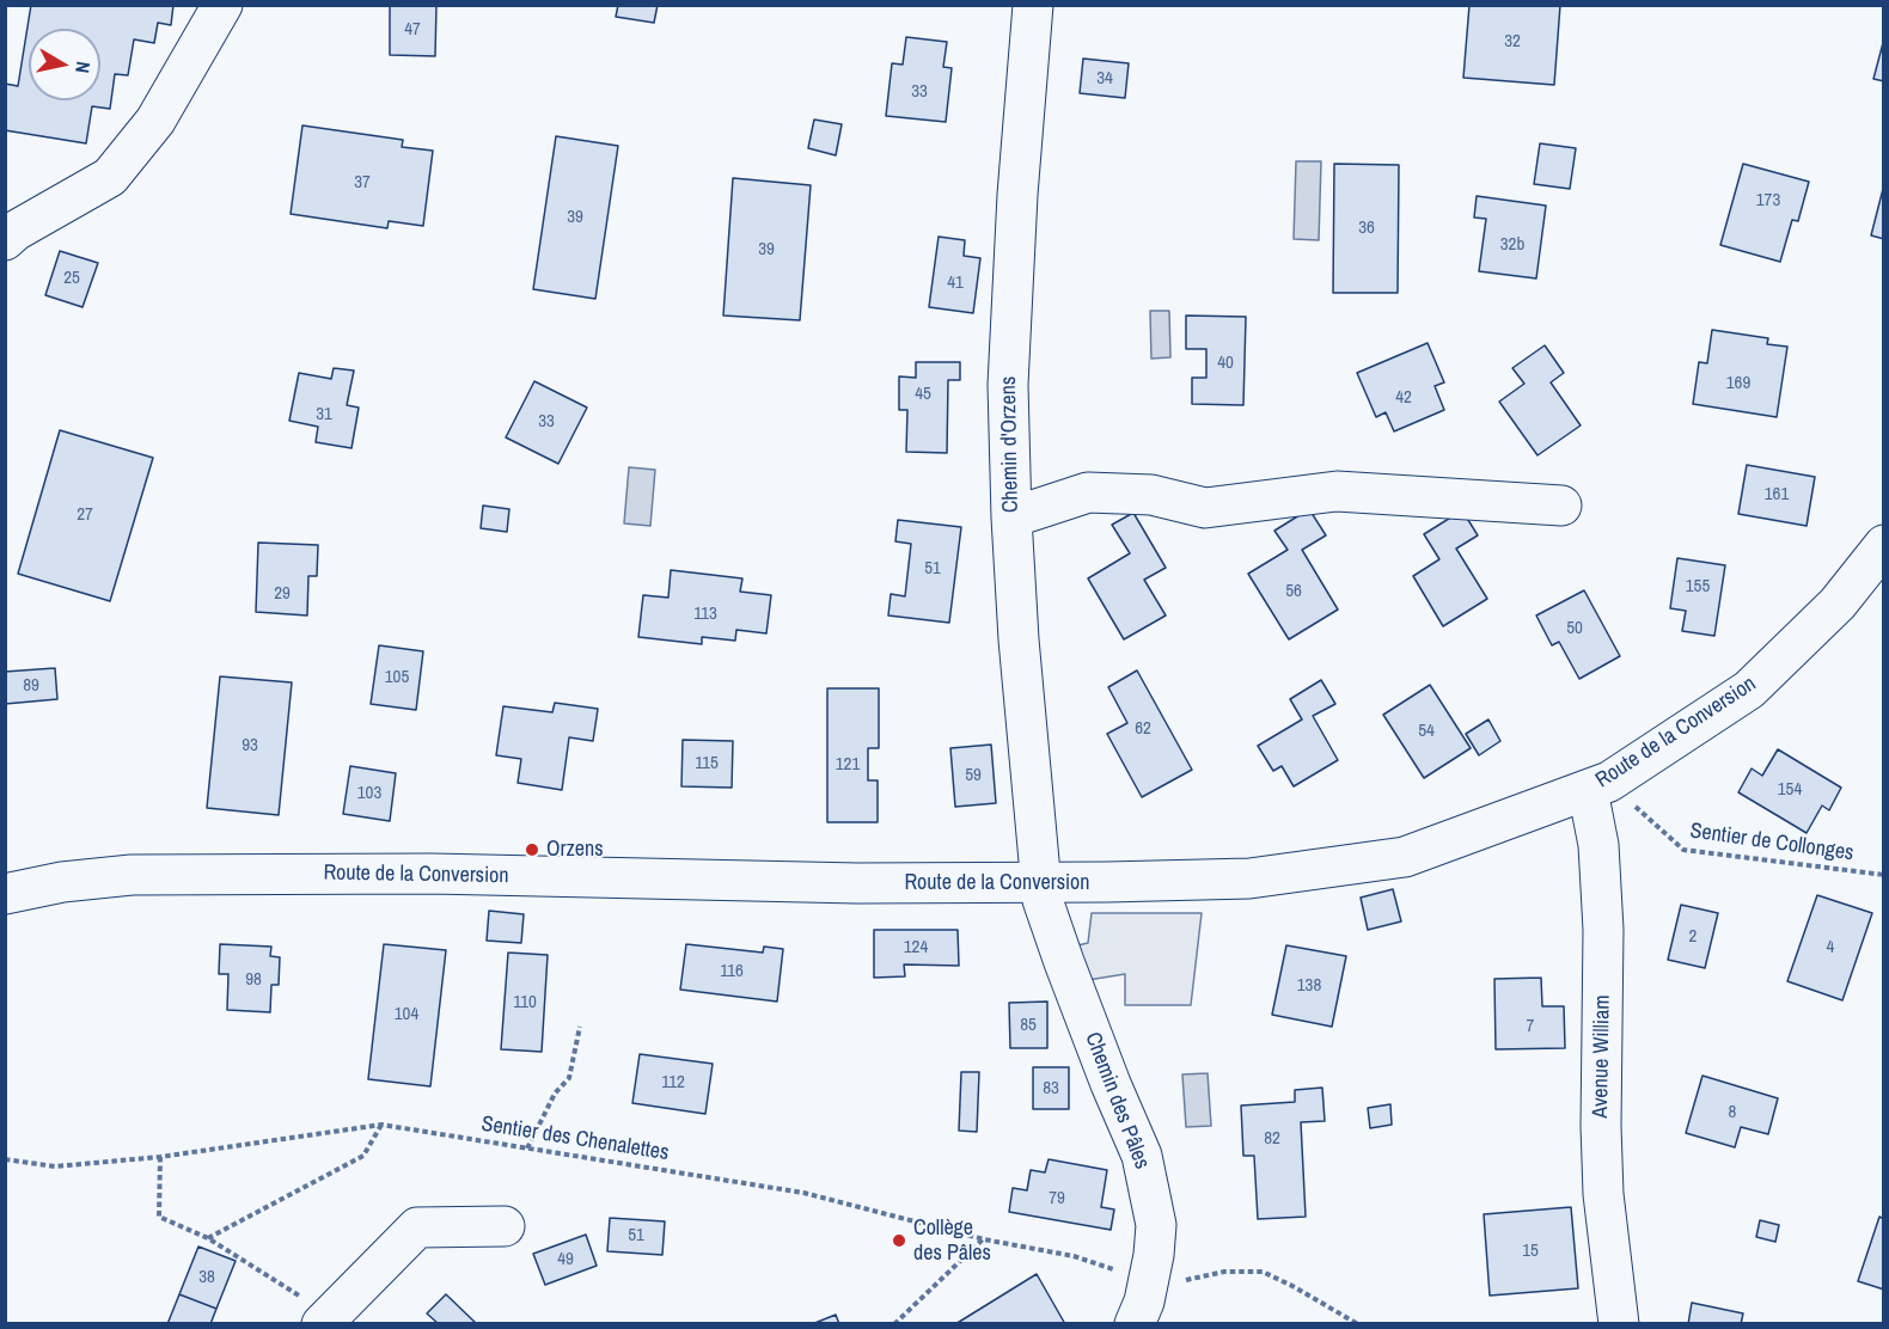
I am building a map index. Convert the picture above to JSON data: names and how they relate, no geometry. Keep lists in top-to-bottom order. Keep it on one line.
{"streets":{"street":["Chemin d'Orzens","Route de la Conversion","Avenue William","Chemin des Pâles"],"path":["Sentier de Collonges","Sentier des Chenalettes"]},"crossings":[["Chemin d'Orzens","Route de la Conversion"],["Chemin d'Orzens","Chemin des Pâles"],["Route de la Conversion","Avenue William"],["Route de la Conversion","Chemin des Pâles"],["Chemin des Pâles","Sentier des Chenalettes"]],"places":["Orzens","Collège des Pâles"],"house_numbers":["47","32","34","33","37","173","39","36","32b","39","25","41","40","169","45","42","31","33","161","27","51","155","56","29","113","50","105","89","62","54","93","115","121","59","154","103","2","124","4","116","98","138","110","104","85","7","112","83","8","82","79","51","15","49","38"],"north":"right"}
